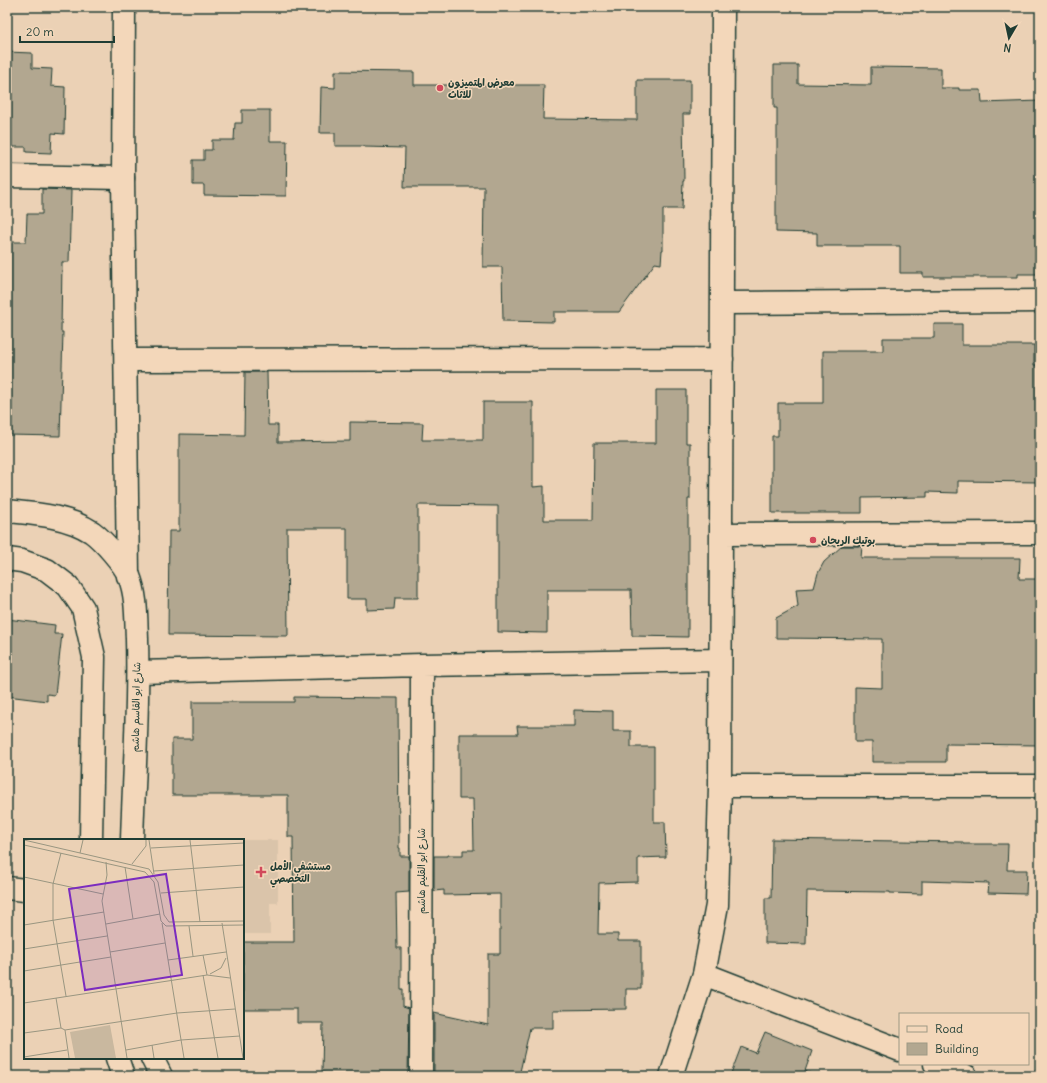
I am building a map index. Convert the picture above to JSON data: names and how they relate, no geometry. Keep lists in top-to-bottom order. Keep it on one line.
{"streets":{"street":["شارع ابو القاسم هاشم","شارع ابو القليم هاشم"]},"places":{"other":["معرض المتميزون للاثاث","بوتيك الريحان"],"health":["مستشفى الأمل التخصصي"]},"legend":["Road","Building"],"scale_bar":"20 m","north":"bottom"}
